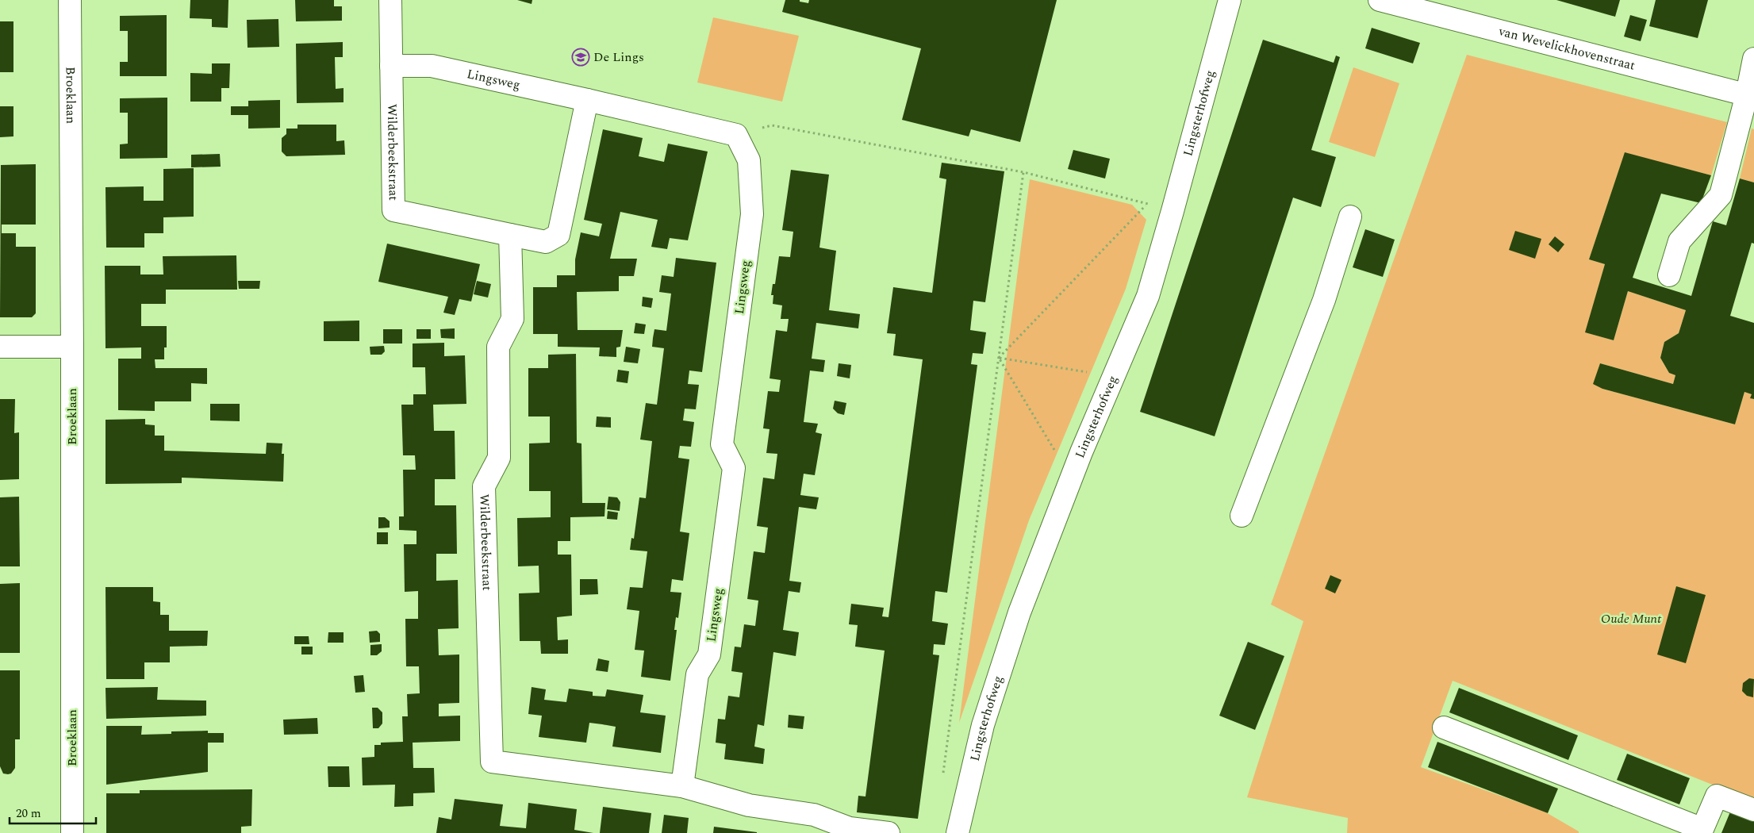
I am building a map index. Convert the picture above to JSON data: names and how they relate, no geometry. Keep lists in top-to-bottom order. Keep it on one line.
{"streets":{"street":["van Wevelickhovenstraat","Lingsweg","Broeklaan","Lingsterhofweg","Wilderbeekstraat"]},"crossings":[["Lingsweg","Wilderbeekstraat"]],"parks":["Oude Munt"],"places":{"school or university":["De Lings"]},"scale_bar":"20 m"}
